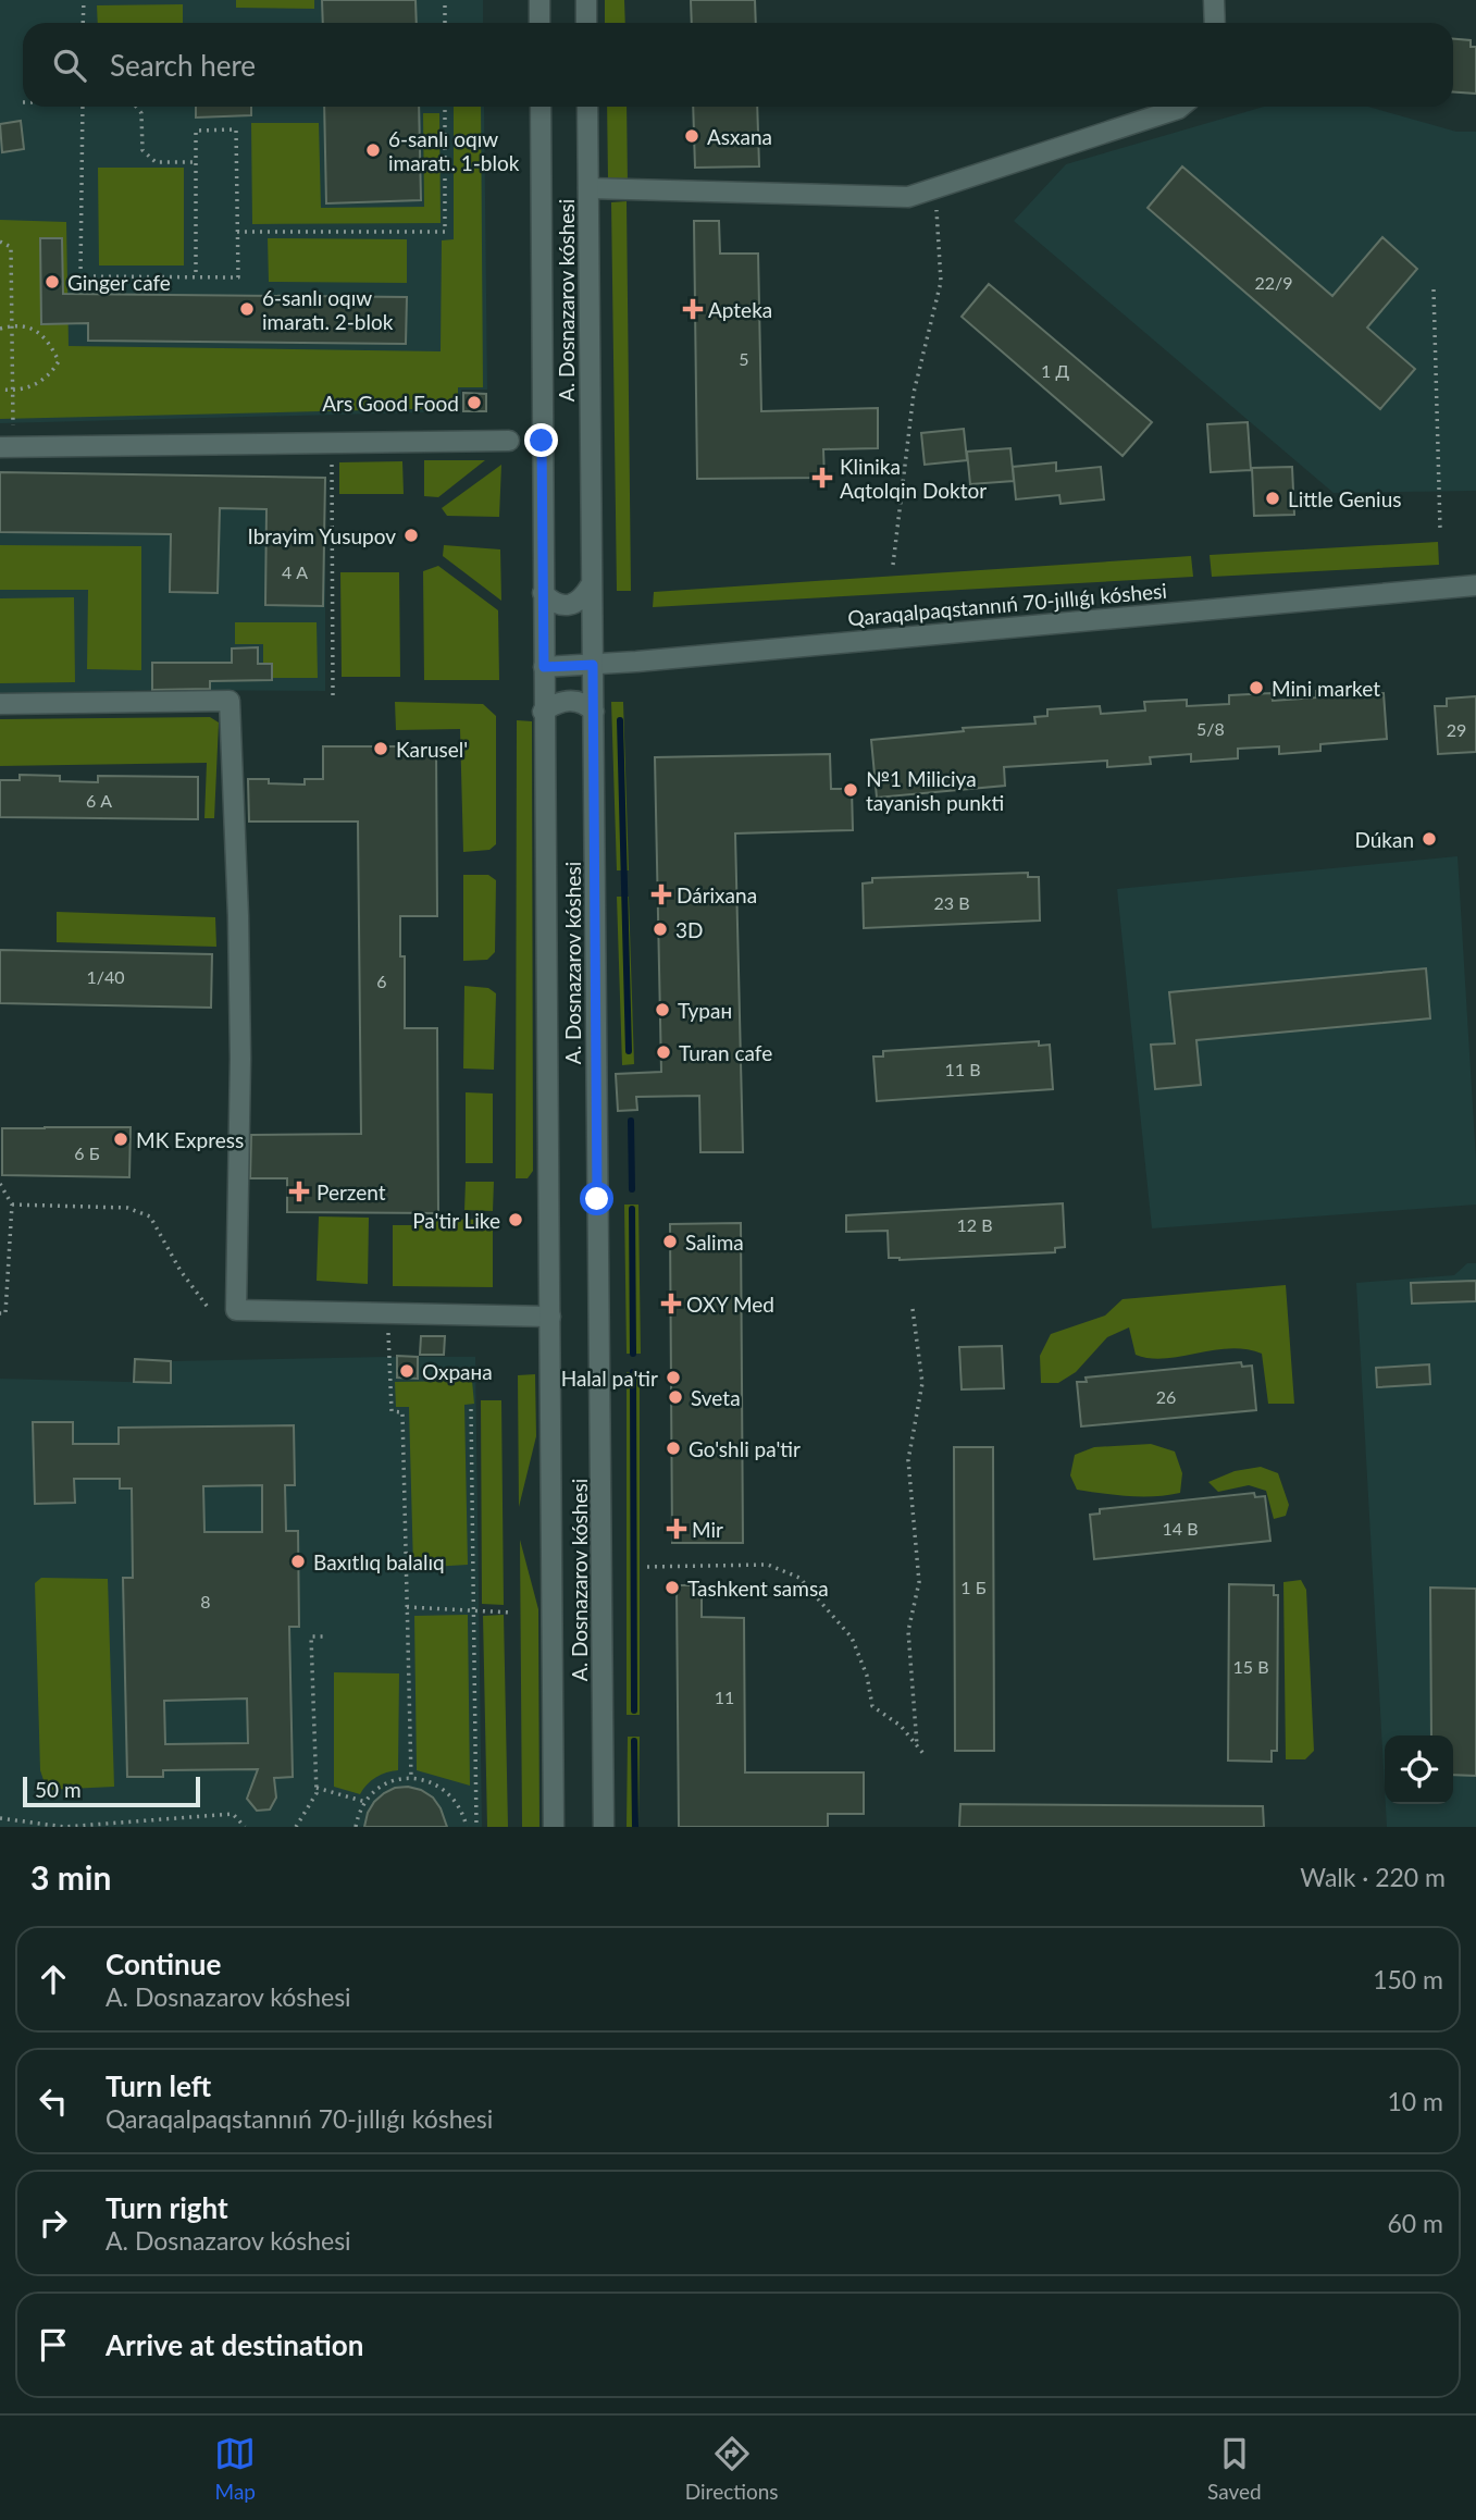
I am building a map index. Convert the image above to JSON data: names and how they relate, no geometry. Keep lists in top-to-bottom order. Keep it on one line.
{"streets":{"main road":["A. Dosnazarov kóshesi","Qaraqalpaqstannıń 70-jıllıǵı kóshesi"]},"crossings":[["A. Dosnazarov kóshesi","Qaraqalpaqstannıń 70-jıllıǵı kóshesi"]],"places":{"other":["Asxana","6-sanlı oqıw imaratı. 1-blok","Ginger cafe","6-sanlı oqıw imaratı. 2-blok","Ars Good Food","Little Genius","Ibrayim Yusupov","Mini market","Karusel'","№1 Miliciya tayanish punkti","Dúkan","3D","Туран","Turan cafe","MK Express","Pa'tir Like","Salima","Охрана","Halal pa'tir","Sveta","Go'shli pa'tir","Baxıtlıq balalıq","Tashkent samsa"],"health":["Apteka","Klinika Aqtolqin Doktor","Dárixana","Perzent","OXY Med","Mir"]},"house_numbers":["22/9","5","1 Д","4 А","5/8","29","6 А","23 В","1/40","6","11 В","6 Б","12 В","26","14 В","1 Б","8","15 В","11"],"scale_bar":"50 m","page":{"search":"Search here","scale":"50 m","heading":["3 min","Walk · 220 m"],"list":[["Continue","A. Dosnazarov kóshesi","150 m"],["Turn left","Qaraqalpaqstannıń 70-jıllıǵı kóshesi","10 m"],["Turn right","A. Dosnazarov kóshesi","60 m"],"Arrive at destination"],"nav":["Map","Directions","Saved"]}}
